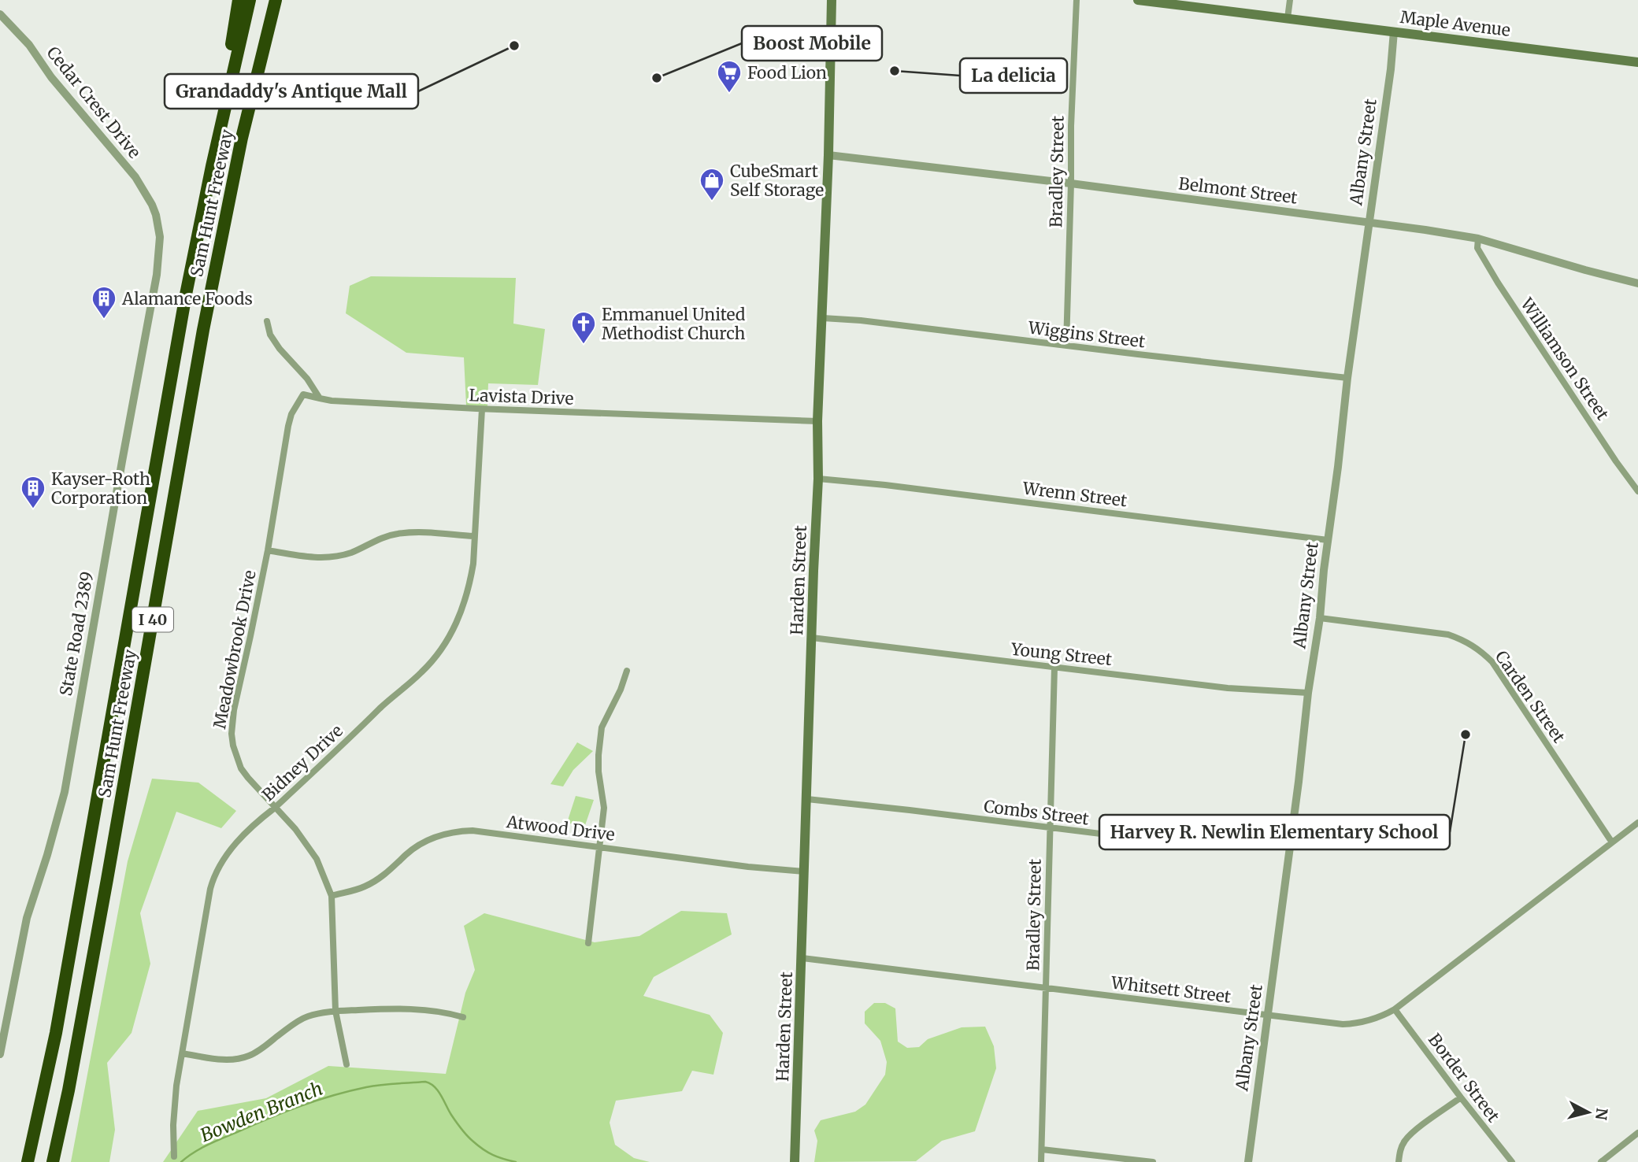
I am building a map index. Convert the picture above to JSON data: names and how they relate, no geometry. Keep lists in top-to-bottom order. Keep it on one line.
{"streets":{"highway":["Sam Hunt Freeway","I 40"],"main road":["Maple Avenue","Harden Street"],"street":["Cedar Crest Drive","Albany Street","Bradley Street","Belmont Street","Wiggins Street","Williamson Street","Lavista Drive","Wrenn Street","State Road 2389","Meadowbrook Drive","Young Street","Carden Street","Bidney Drive","Combs Street","Atwood Drive","Whitsett Street","Border Street"]},"crossings":[["Maple Avenue","Albany Street"],["Cedar Crest Drive","State Road 2389"],["Albany Street","Belmont Street"],["Albany Street","Wiggins Street"],["Albany Street","Wrenn Street"],["Albany Street","Young Street"],["Albany Street","Carden Street"],["Albany Street","Combs Street"],["Albany Street","Whitsett Street"],["Bradley Street","Belmont Street"],["Bradley Street","Wiggins Street"],["Bradley Street","Young Street"],["Bradley Street","Combs Street"],["Bradley Street","Whitsett Street"],["Belmont Street","Williamson Street"],["Belmont Street","Harden Street"],["Wiggins Street","Harden Street"],["Lavista Drive","Harden Street"],["Lavista Drive","Meadowbrook Drive"],["Lavista Drive","Bidney Drive"],["Wrenn Street","Harden Street"],["Harden Street","Young Street"],["Harden Street","Combs Street"],["Harden Street","Atwood Drive"],["Harden Street","Whitsett Street"],["Meadowbrook Drive","Bidney Drive"],["Meadowbrook Drive","Atwood Drive"],["Carden Street","Whitsett Street"],["Whitsett Street","Border Street"]],"water":["Bowden Branch"],"places":{"other":["Grandaddy's Antique Mall","La delicia","Boost Mobile","Harvey R. Newlin Elementary School"],"supermarket":["Food Lion"],"shop":["CubeSmart Self Storage"],"building":["Alamance Foods","Kayser-Roth Corporation"],"church":["Emmanuel United Methodist Church"]},"north":"right"}
